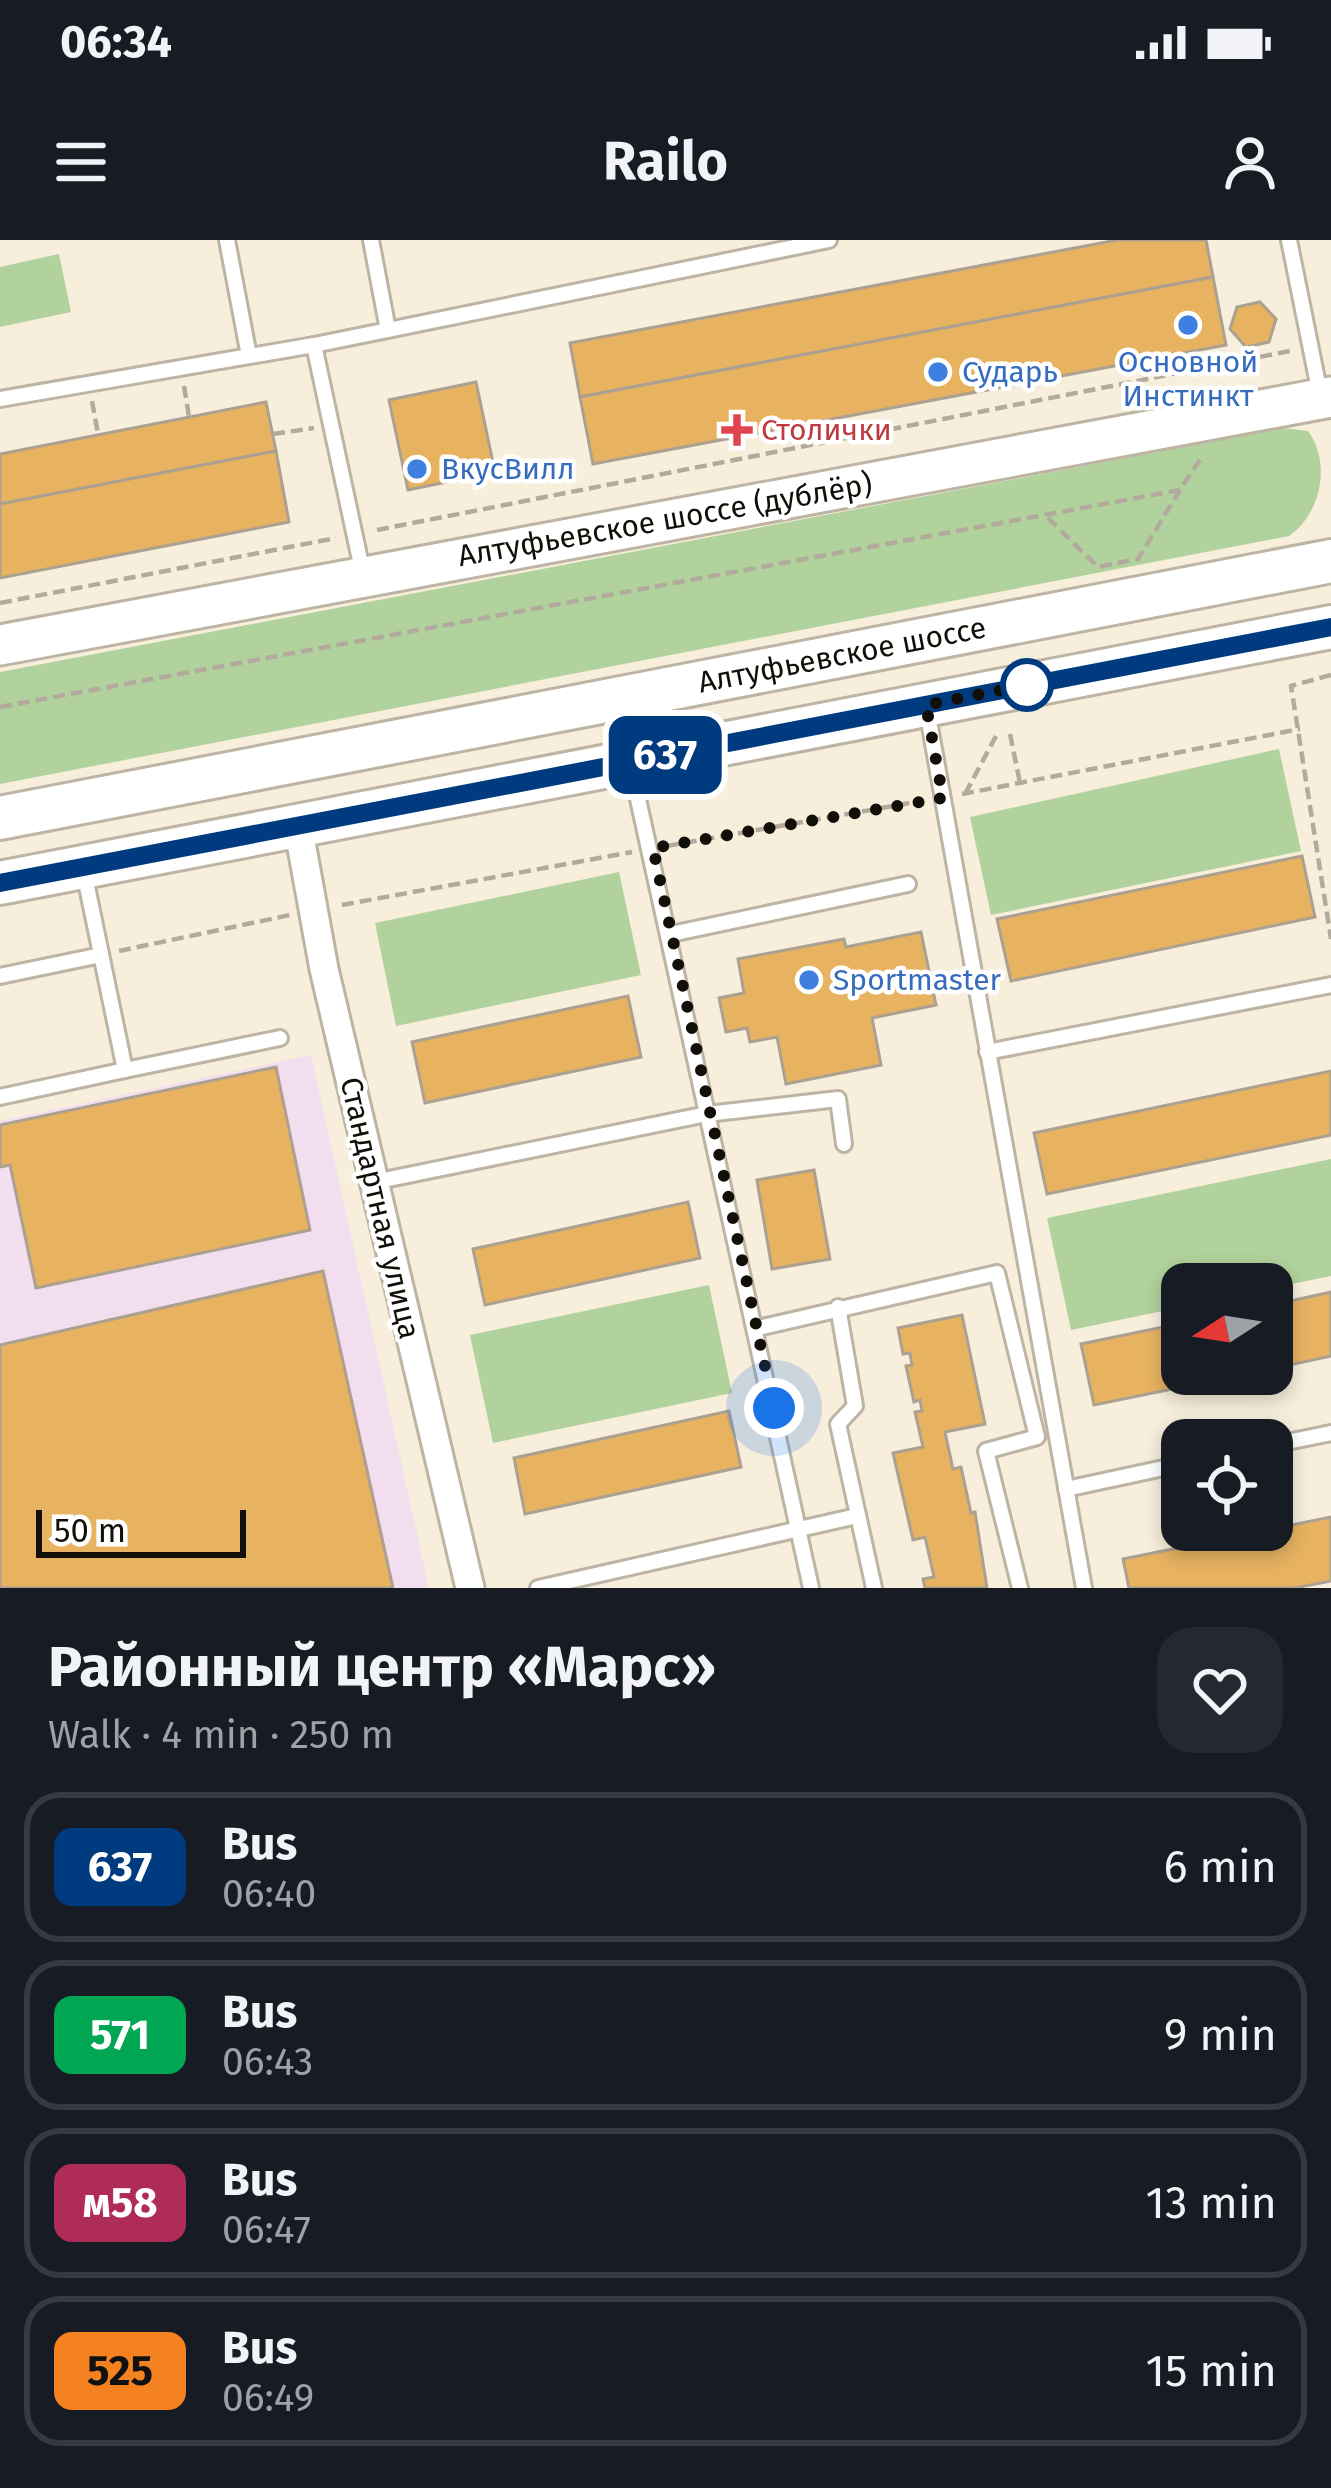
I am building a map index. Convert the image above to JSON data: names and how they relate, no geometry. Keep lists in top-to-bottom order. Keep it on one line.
{"streets":{"main road":["Алтуфьевское шоссе (дублёр)","Алтуфьевское шоссе"],"street":["Стандартная улица"]},"places":{"other":["Основной Инстинкт","Сударь","ВкусВилл","Sportmaster"],"health":["Столички"]},"lines":["bus line 637"],"scale_bar":"50 m","north":"left","page":{"status":"06:34","header":"Railo","on_map":"637","scale":"50 m","heading":["Районный центр «Марс»","Walk · 4 min · 250 m"],"list":[{"mark":"637","name":"Bus","note":"06:40","value":"6 min"},{"mark":"571","name":"Bus","note":"06:43","value":"9 min"},{"mark":"м58","name":"Bus","note":"06:47","value":"13 min"},{"mark":"525","name":"Bus","note":"06:49","value":"15 min"}]}}
